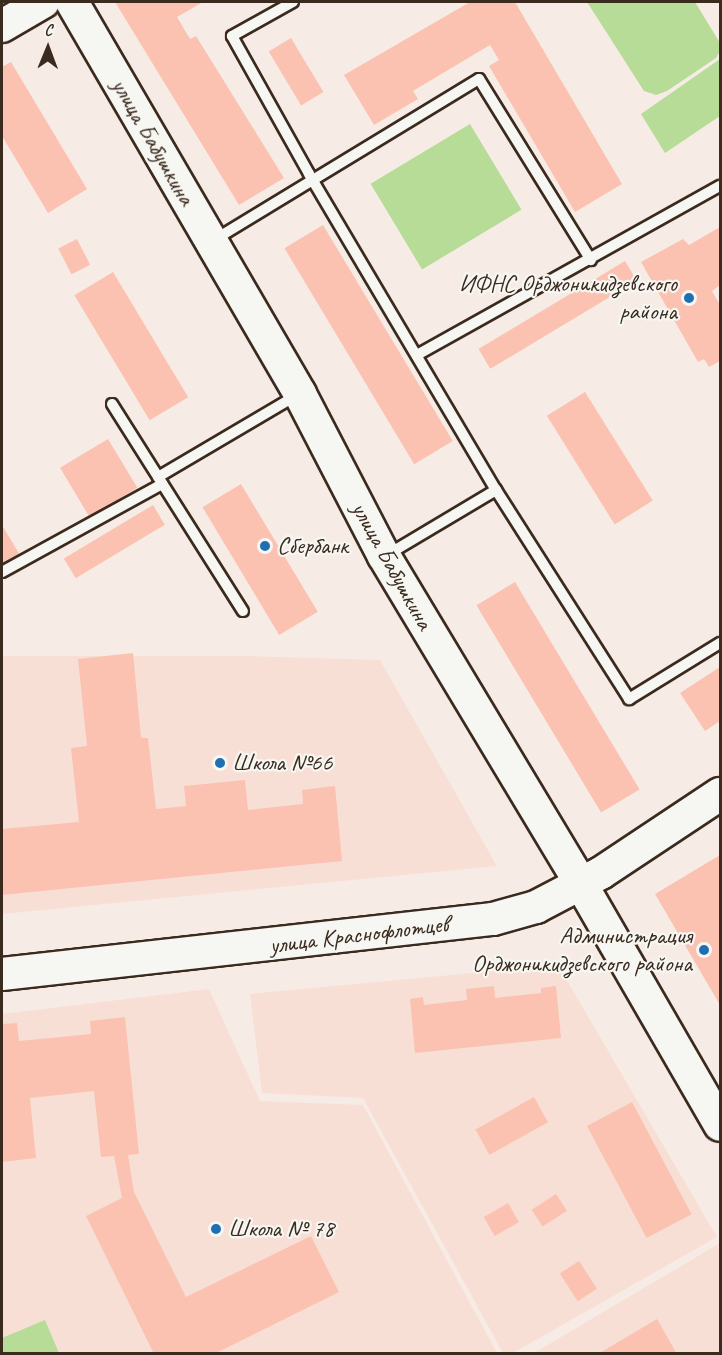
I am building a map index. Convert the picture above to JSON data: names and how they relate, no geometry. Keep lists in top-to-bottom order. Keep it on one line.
{"streets":{"street":["улица Бабушкина","улица Краснофлотцев"]},"crossings":[["улица Бабушкина","улица Краснофлотцев"]],"places":["ИФНС Орджоникидзевского района","Сбербанк","Школа №66","Администрация Орджоникидзевского района","Школа № 78"],"north":"top"}
